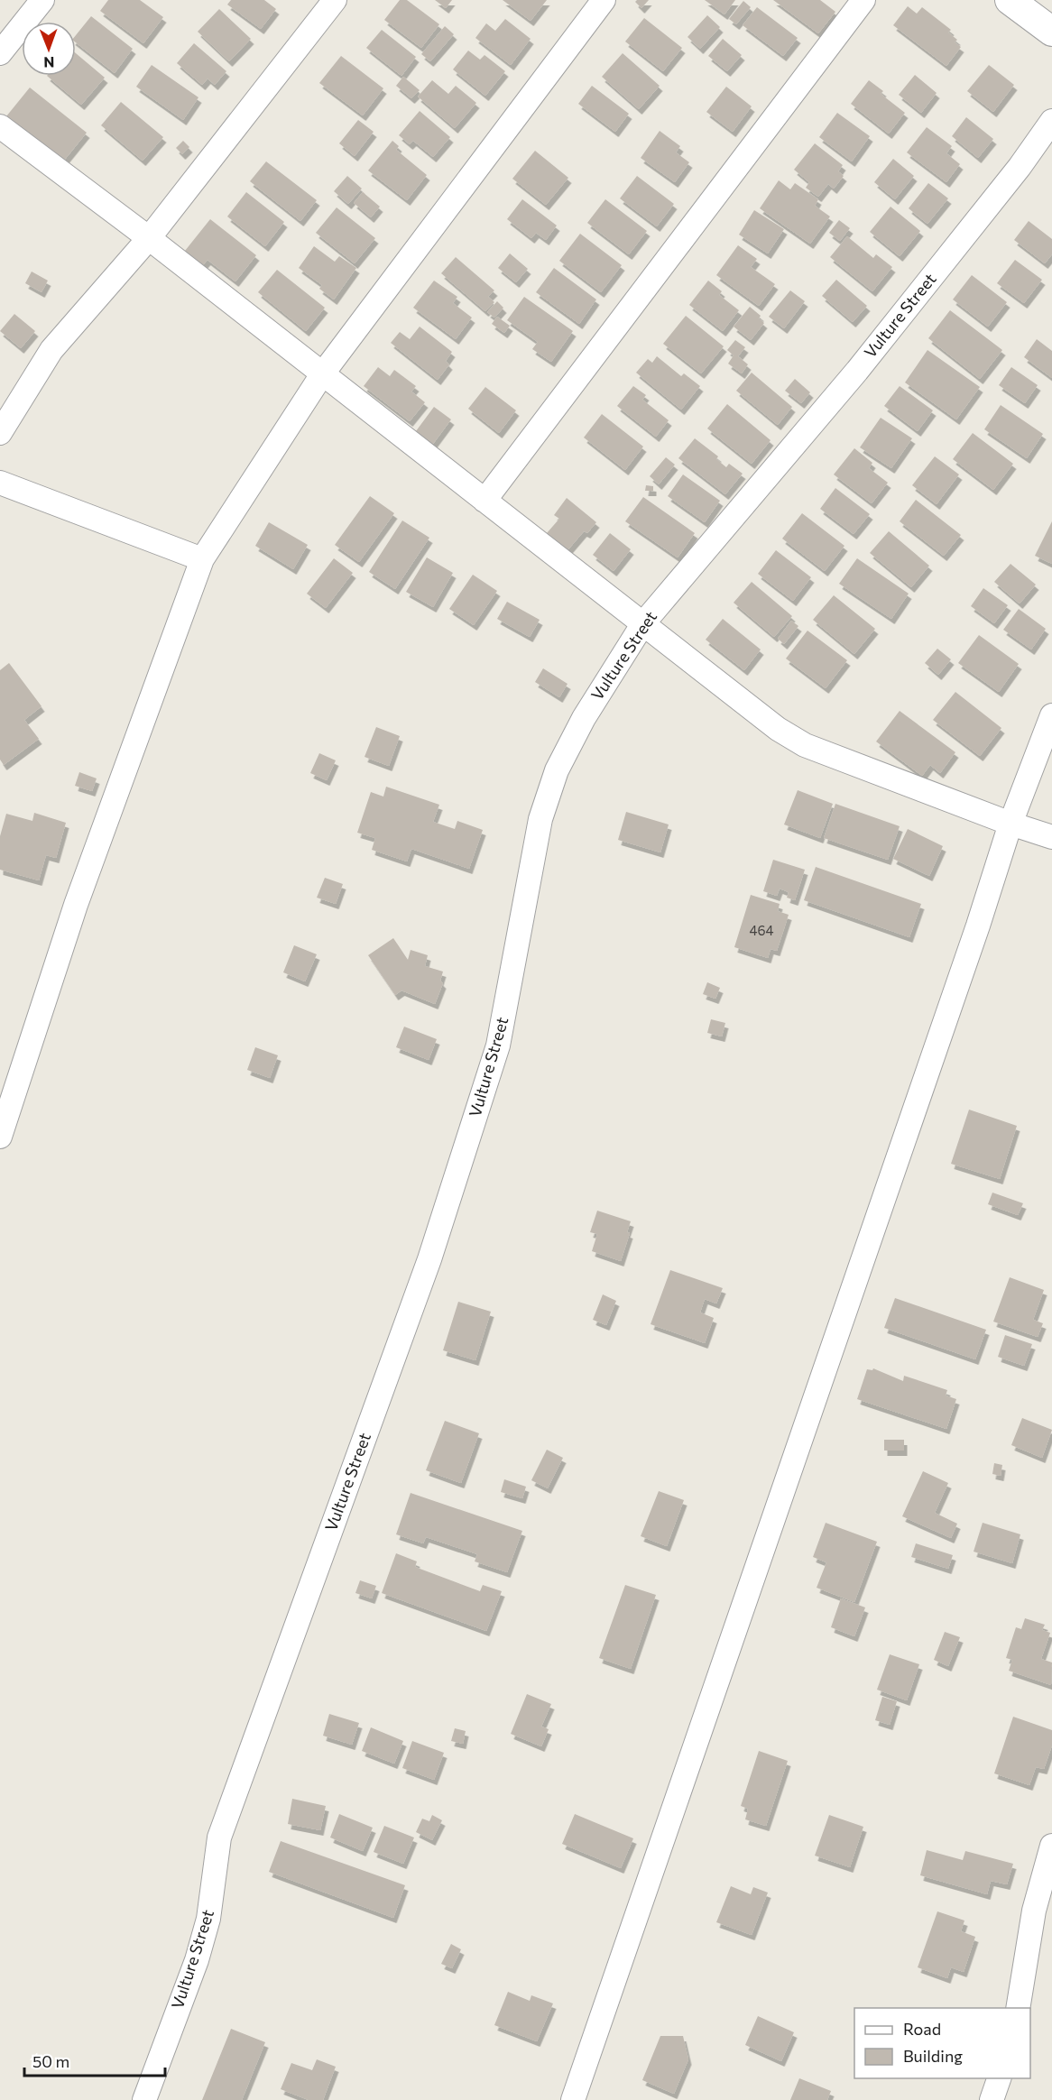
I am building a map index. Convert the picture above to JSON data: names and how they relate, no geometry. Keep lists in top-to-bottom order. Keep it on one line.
{"streets":{"street":["Vulture Street"]},"house_numbers":["464"],"legend":["Road","Building"],"scale_bar":"50 m","north":"bottom"}
